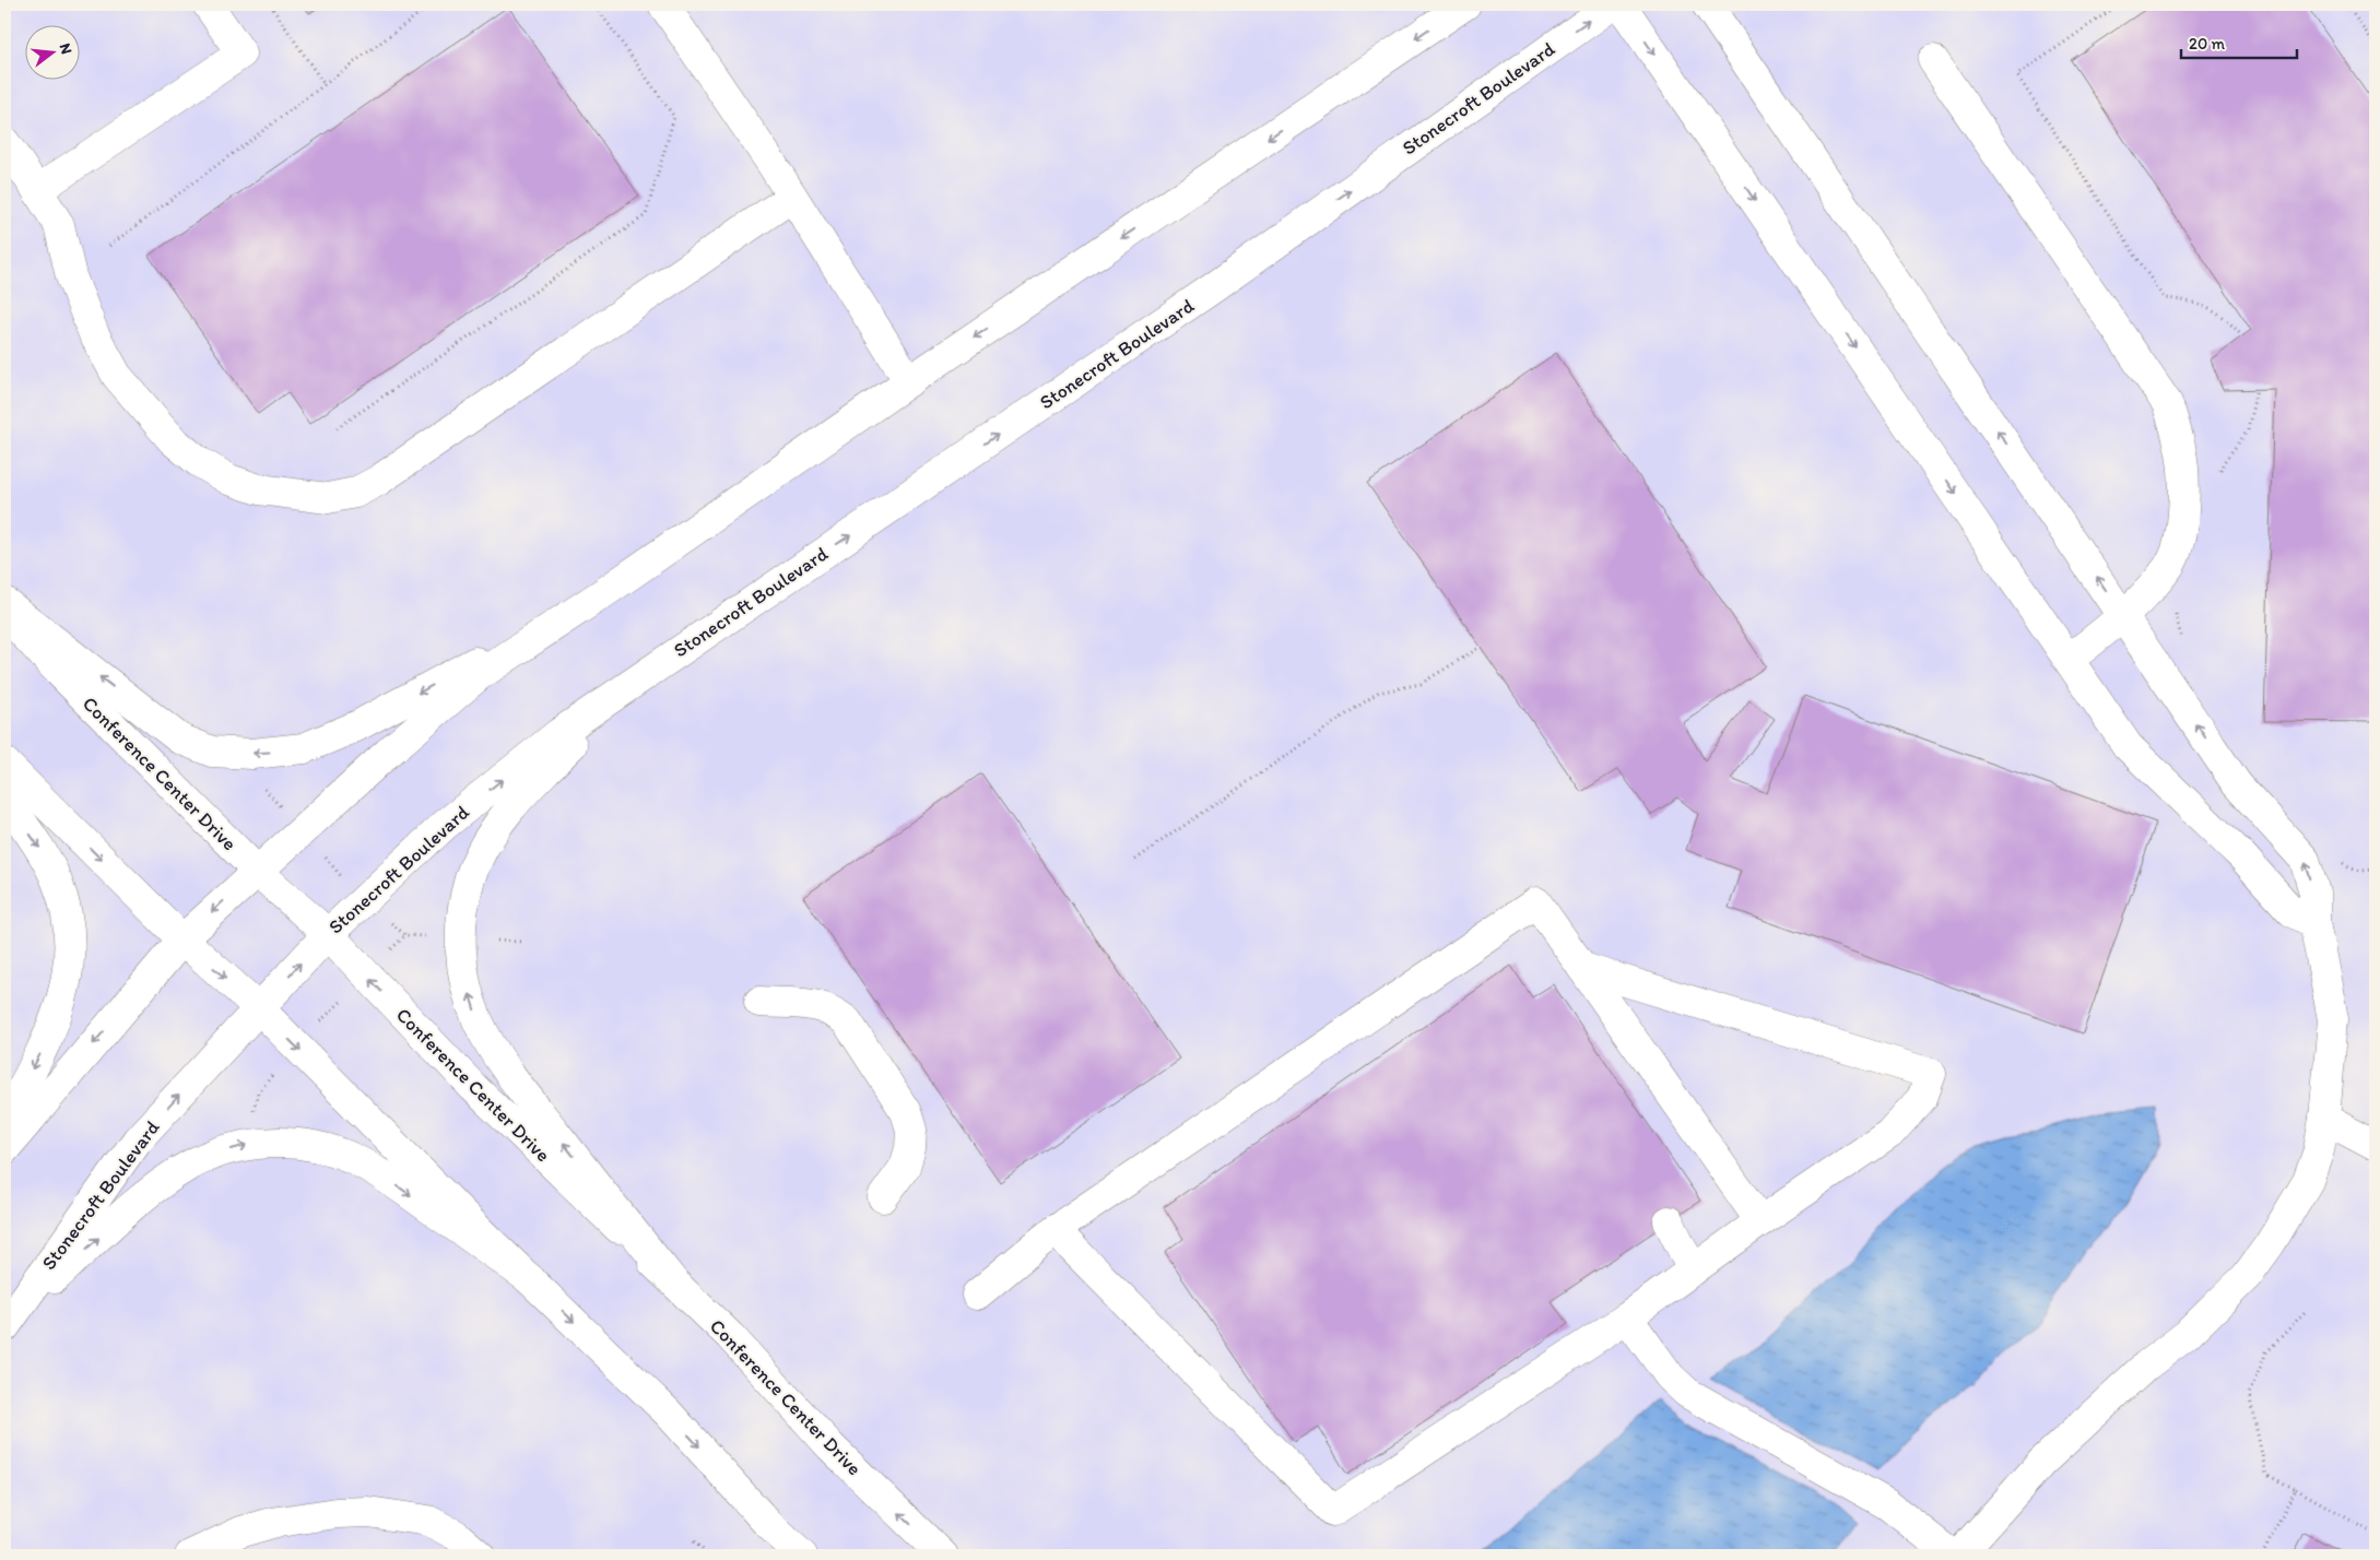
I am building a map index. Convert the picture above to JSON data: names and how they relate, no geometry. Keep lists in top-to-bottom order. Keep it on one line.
{"streets":{"main road":["Stonecroft Boulevard","Conference Center Drive"]},"crossings":[["Stonecroft Boulevard","Conference Center Drive"]],"scale_bar":"20 m","north":"right"}
